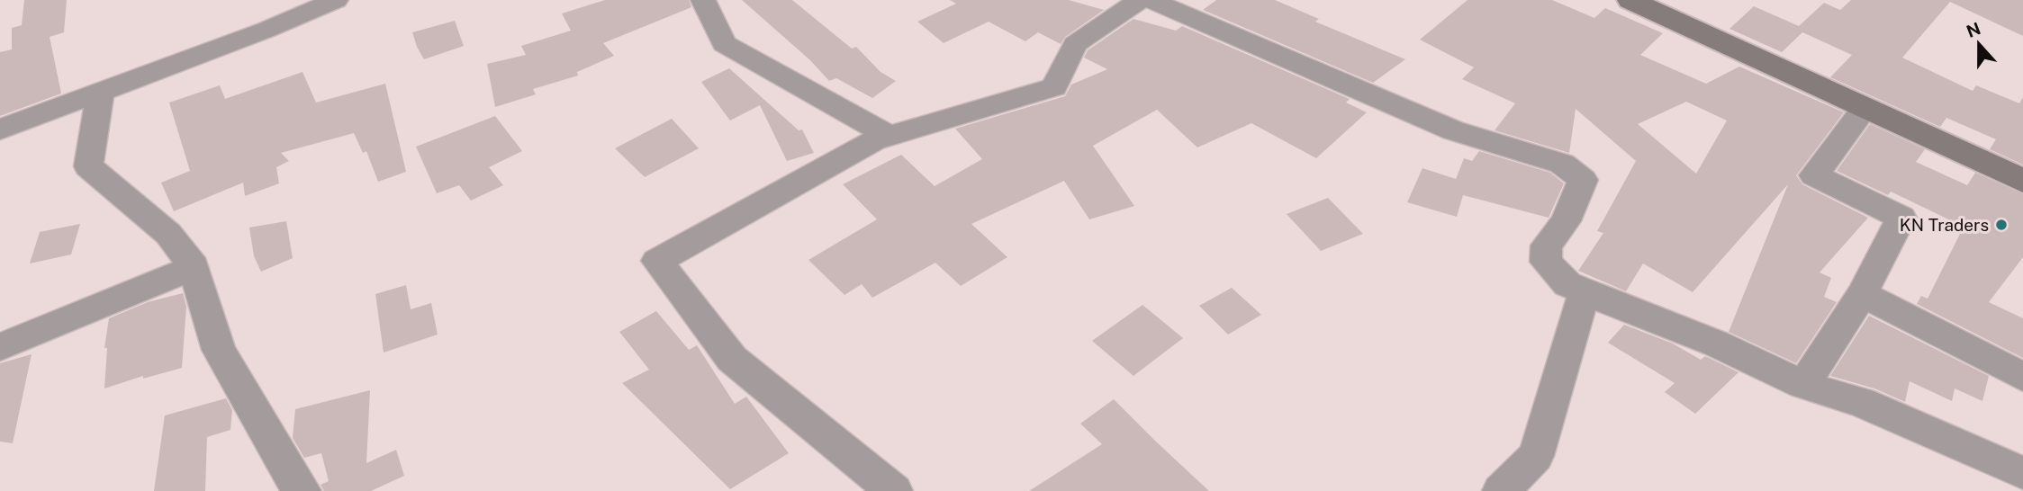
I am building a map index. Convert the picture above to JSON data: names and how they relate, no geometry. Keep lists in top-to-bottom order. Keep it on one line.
{"places":["KN Traders"],"north":"top"}
